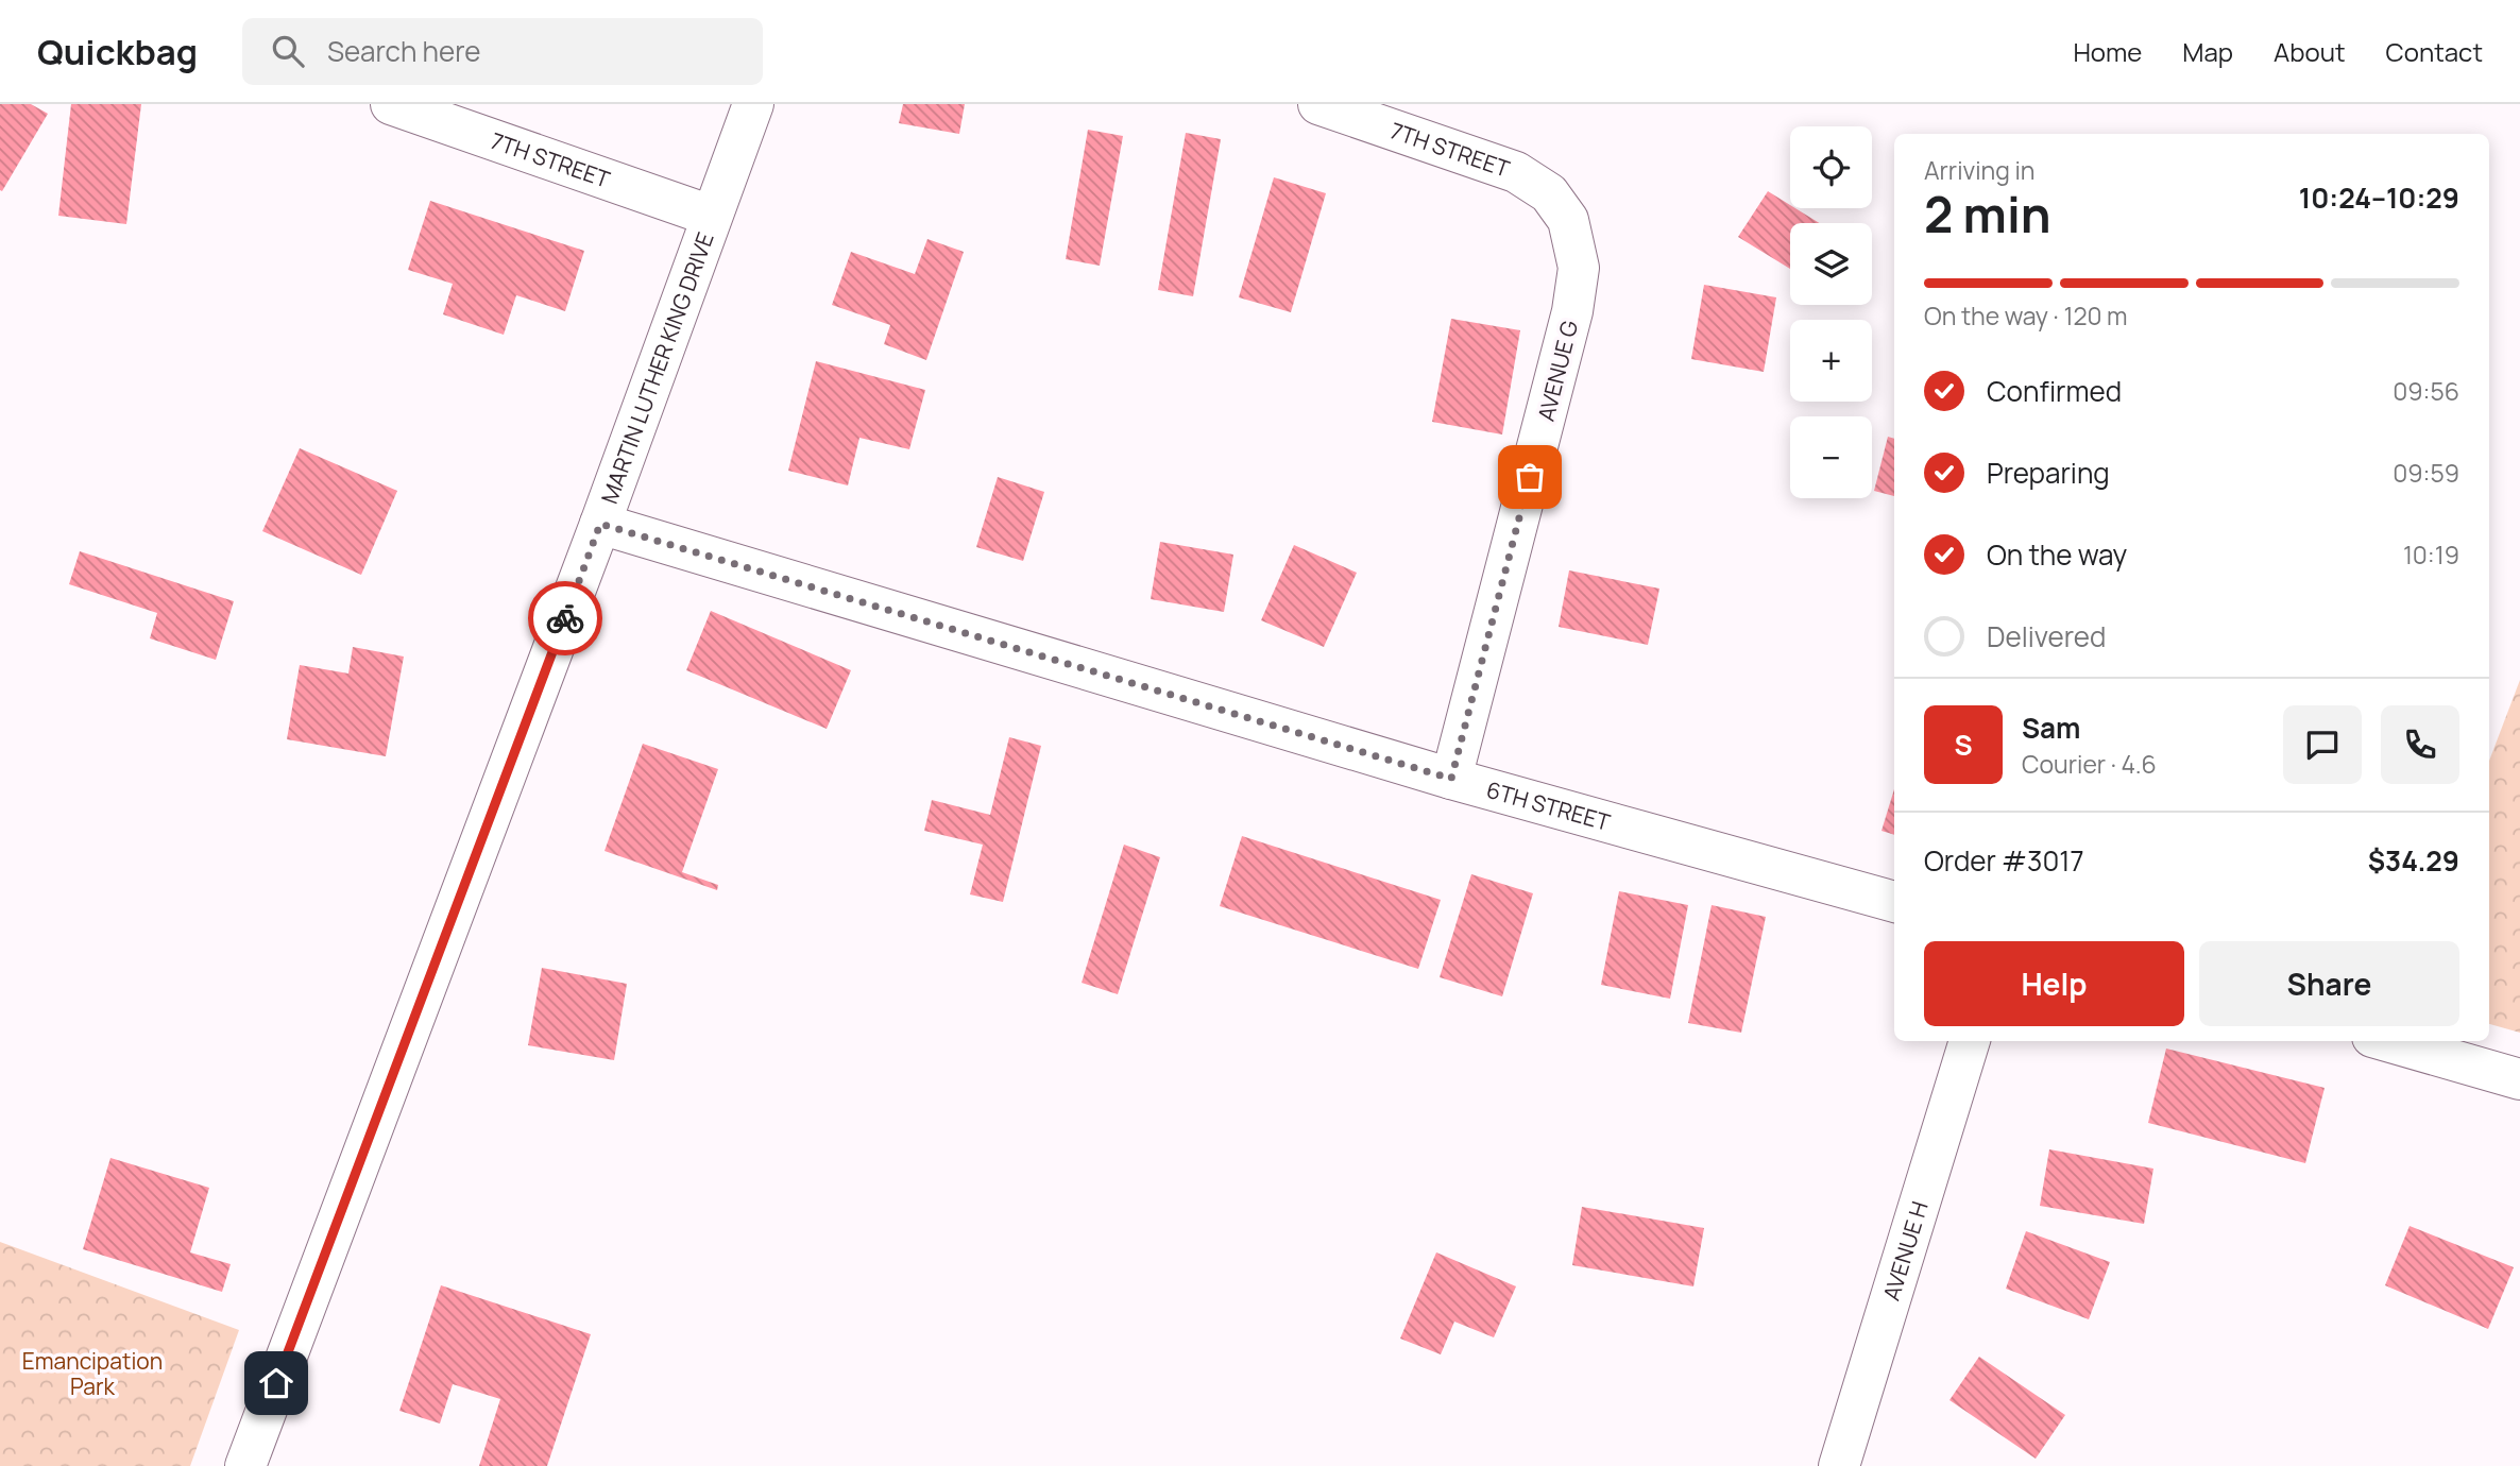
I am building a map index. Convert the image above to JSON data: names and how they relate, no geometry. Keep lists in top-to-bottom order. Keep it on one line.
{"streets":{"street":["7TH STREET","MARTIN LUTHER KING DRIVE","AVENUE G","6TH STREET","AVENUE H"]},"crossings":[["7TH STREET","MARTIN LUTHER KING DRIVE"],["7TH STREET","AVENUE G"],["MARTIN LUTHER KING DRIVE","6TH STREET"],["AVENUE G","6TH STREET"]],"parks":["Emancipation Park"],"page":{"header":"Quickbag","search":"Search here","nav":["Home","Map","About","Contact"],"map_buttons":["+","−"],"heading":["2 min","Arriving in","10:24–10:29"],"panel":["Sam","Courier · 4.6","Order #3017","$34.29"],"bar":"On the way · 120 m","list":[["Confirmed","09:56"],["Preparing","09:59"],["On the way","10:19"],"Delivered"],"round":"S","buttons":["Help","Share"]}}
